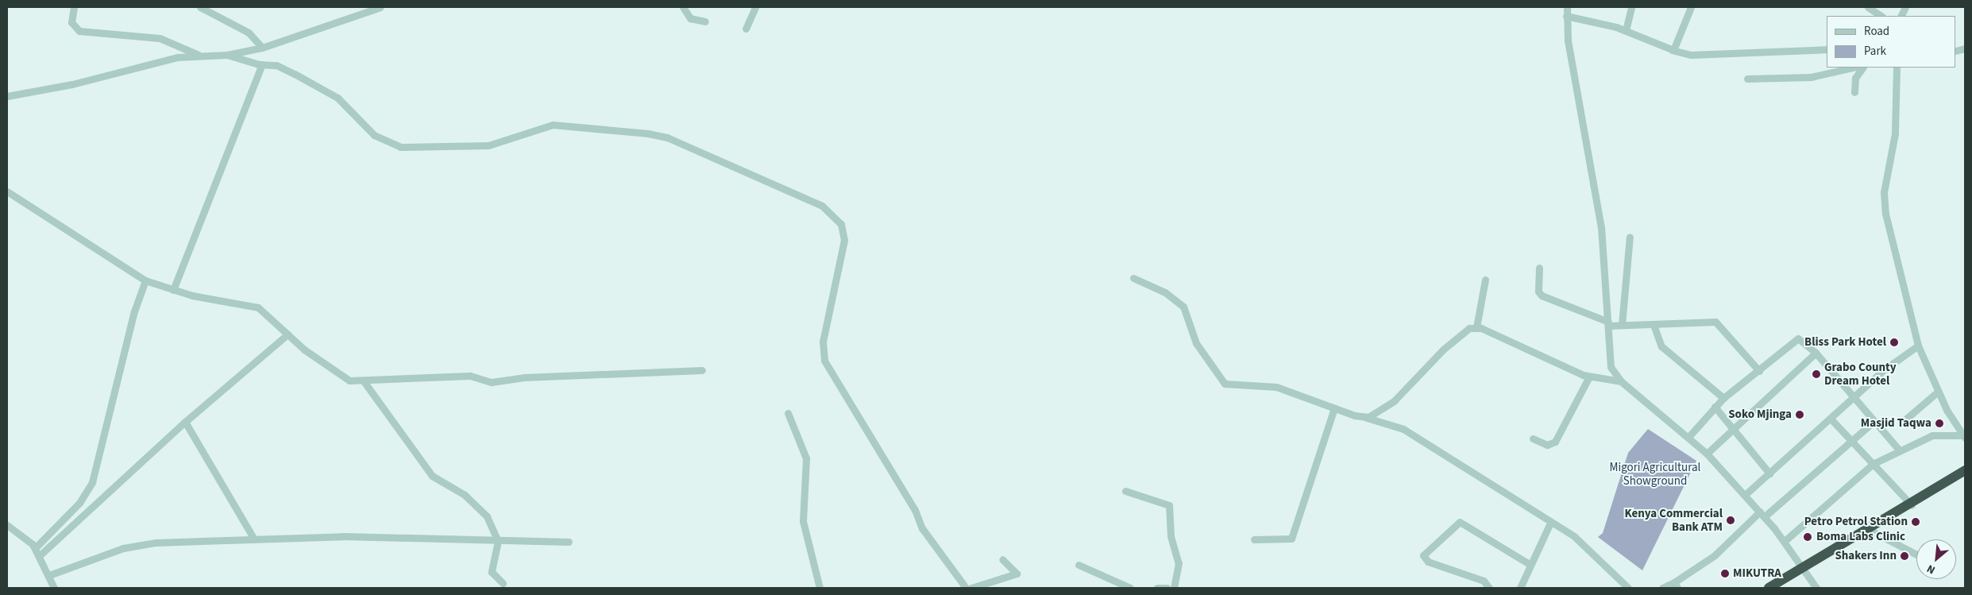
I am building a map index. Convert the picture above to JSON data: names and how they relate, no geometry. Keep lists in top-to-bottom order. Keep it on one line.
{"parks":["Migori Agricultural Showground"],"places":["Bliss Park Hotel","Grabo County Dream Hotel","Soko Mjinga","Masjid Taqwa","Kenya Commercial Bank ATM","Petro Petrol Station","Boma Labs Clinic","Shakers Inn","MIKUTRA"],"legend":["Road","Park"],"north":"bottom left"}
